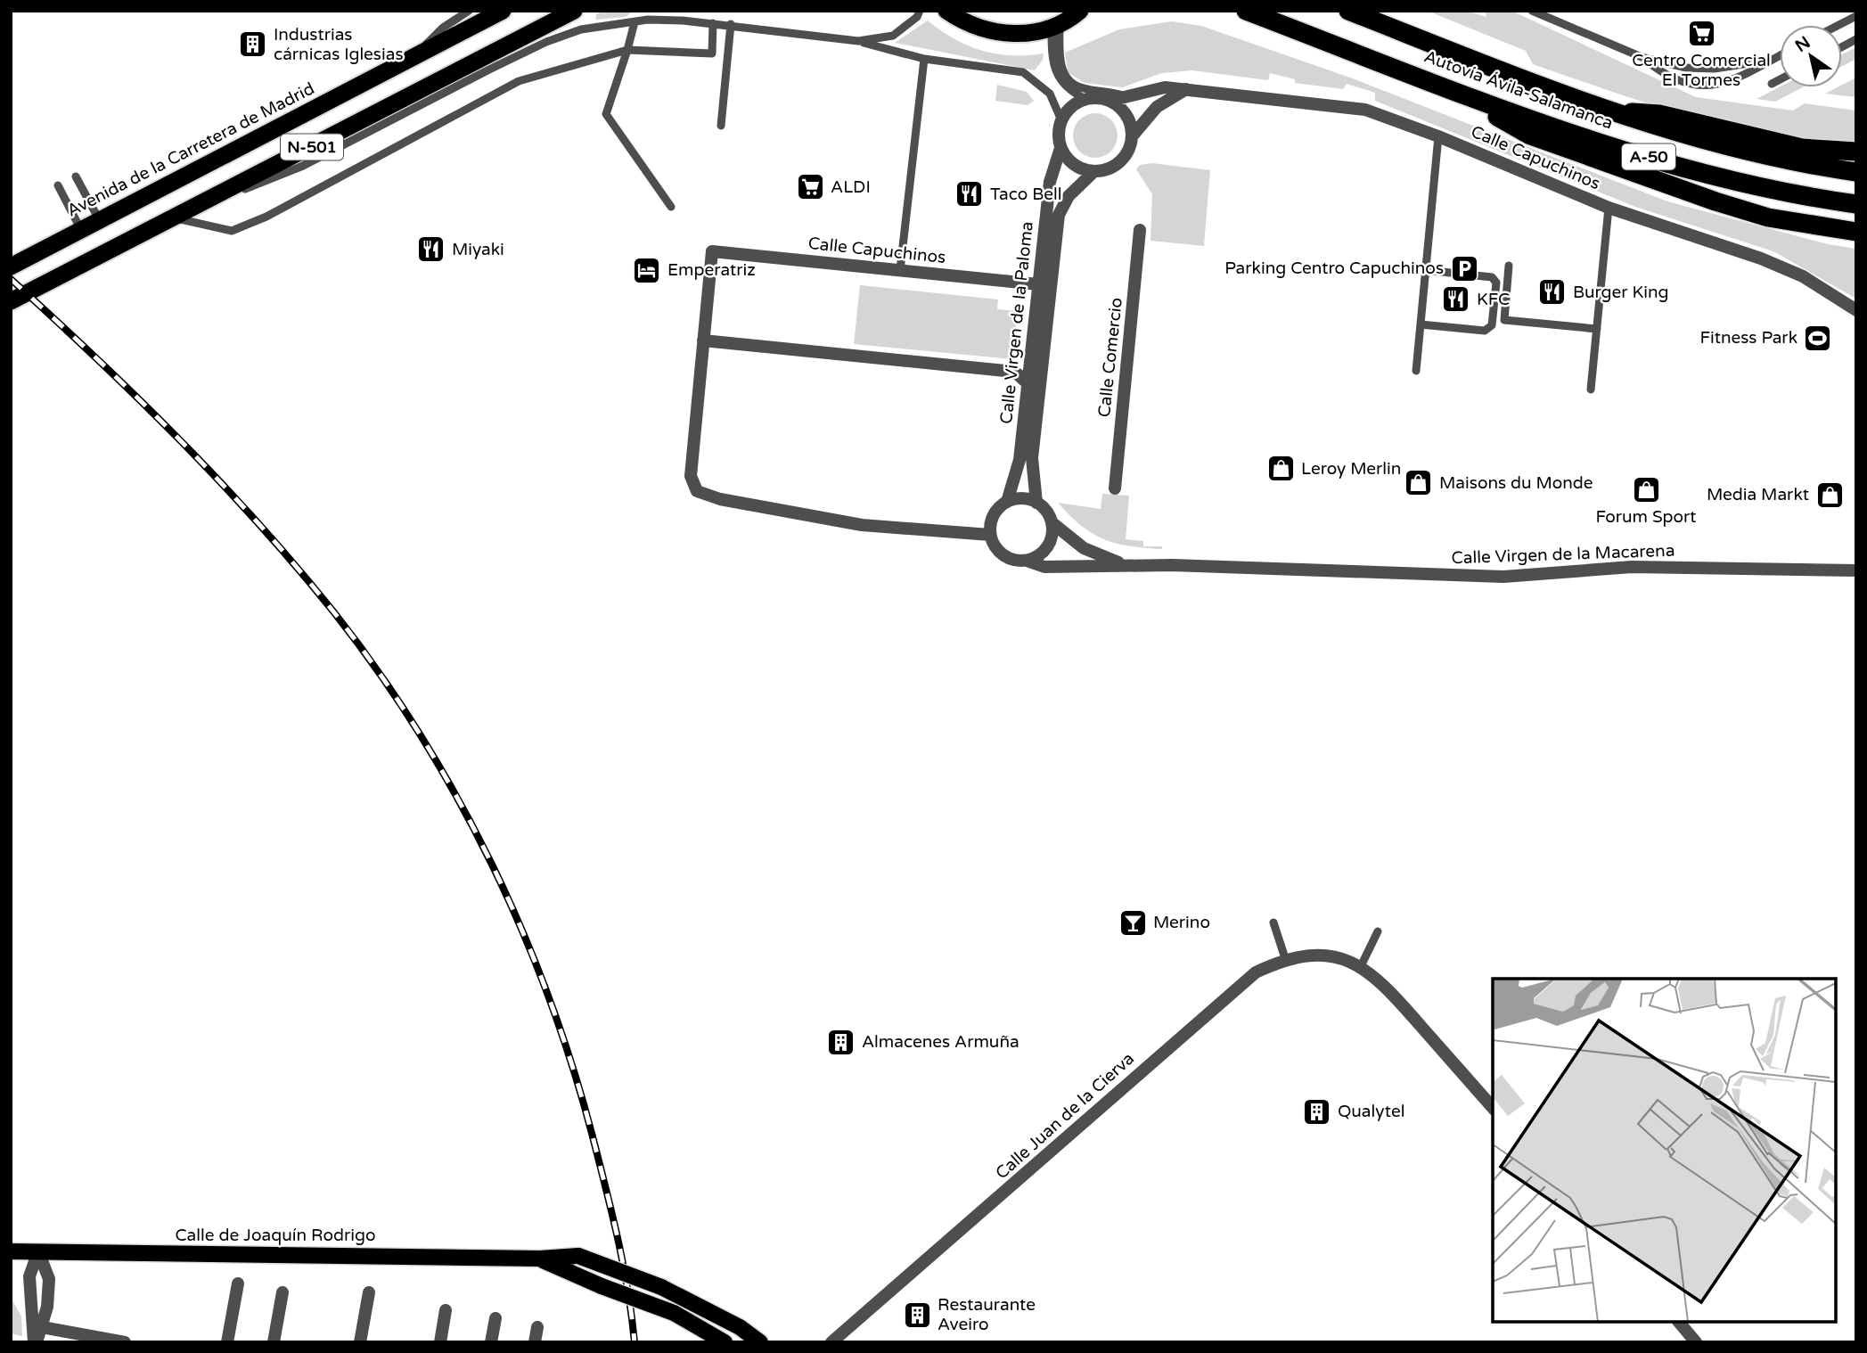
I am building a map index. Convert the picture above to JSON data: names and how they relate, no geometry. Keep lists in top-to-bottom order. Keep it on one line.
{"streets":{"highway":["Autovía Ávila-Salamanca","N-501","Avenida de la Carretera de Madrid","A-50"],"main road":["Calle de Joaquín Rodrigo"],"street":["Calle Capuchinos","Calle Virgen de la Paloma","Calle Comercio","Calle Virgen de la Macarena","Calle Juan de la Cierva"]},"crossings":[["Calle Capuchinos","Calle Virgen de la Paloma"],["Calle Virgen de la Paloma","Calle Virgen de la Macarena"]],"places":{"supermarket":["Centro Comercial El Tormes","ALDI"],"building":["Industrias cárnicas Iglesias","Almacenes Armuña","Qualytel","Restaurante Aveiro"],"restaurant":["Taco Bell","Miyaki","Burger King","KFC"],"parking":["Parking Centro Capuchinos"],"hotel":["Emperatriz"],"sports":["Fitness Park"],"shop":["Leroy Merlin","Maisons du Monde","Forum Sport","Media Markt"],"bar":["Merino"]},"north":"top left"}
